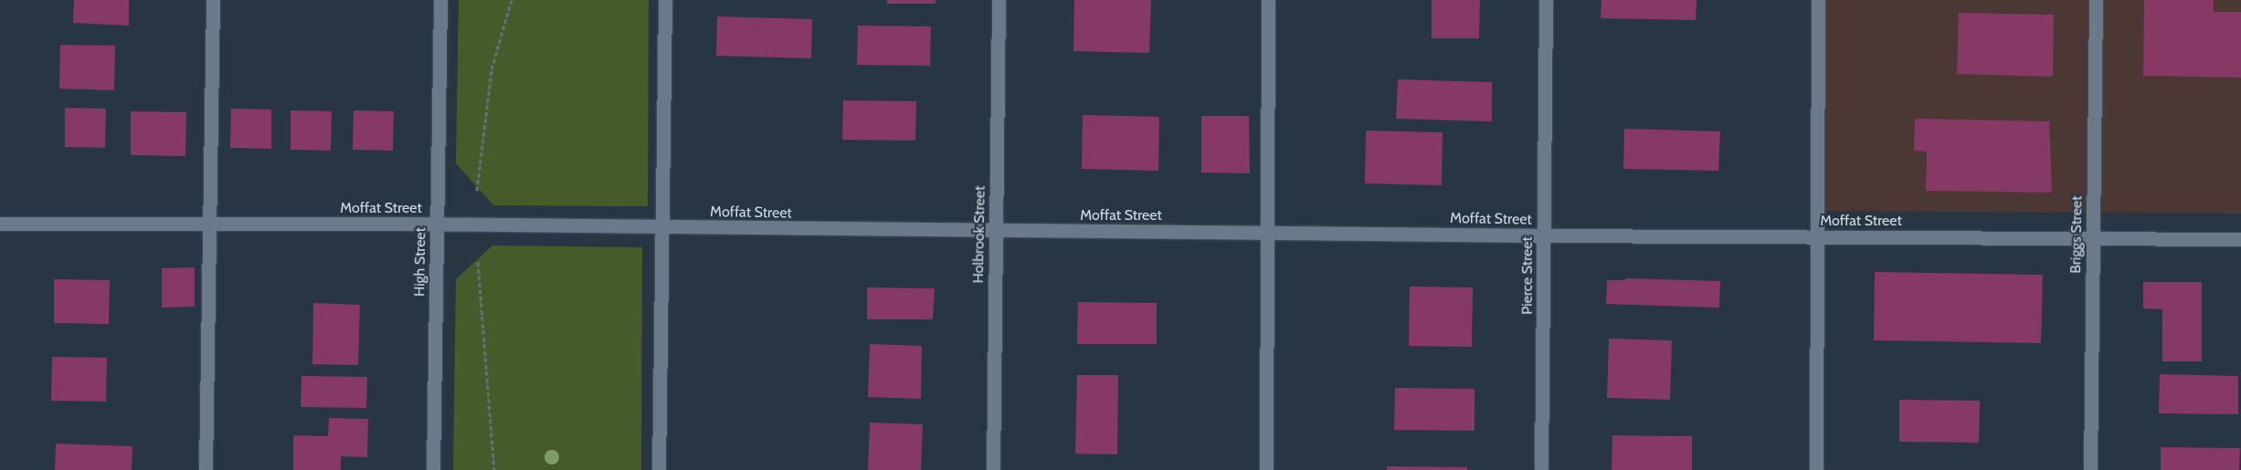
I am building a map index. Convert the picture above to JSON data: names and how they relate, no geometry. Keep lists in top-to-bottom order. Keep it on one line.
{"streets":{"street":["Moffat Street","Holbrook Street","Briggs Street","High Street","Pierce Street"]},"crossings":[["Moffat Street","Holbrook Street"],["Moffat Street","Briggs Street"],["Moffat Street","High Street"],["Moffat Street","Pierce Street"]]}
